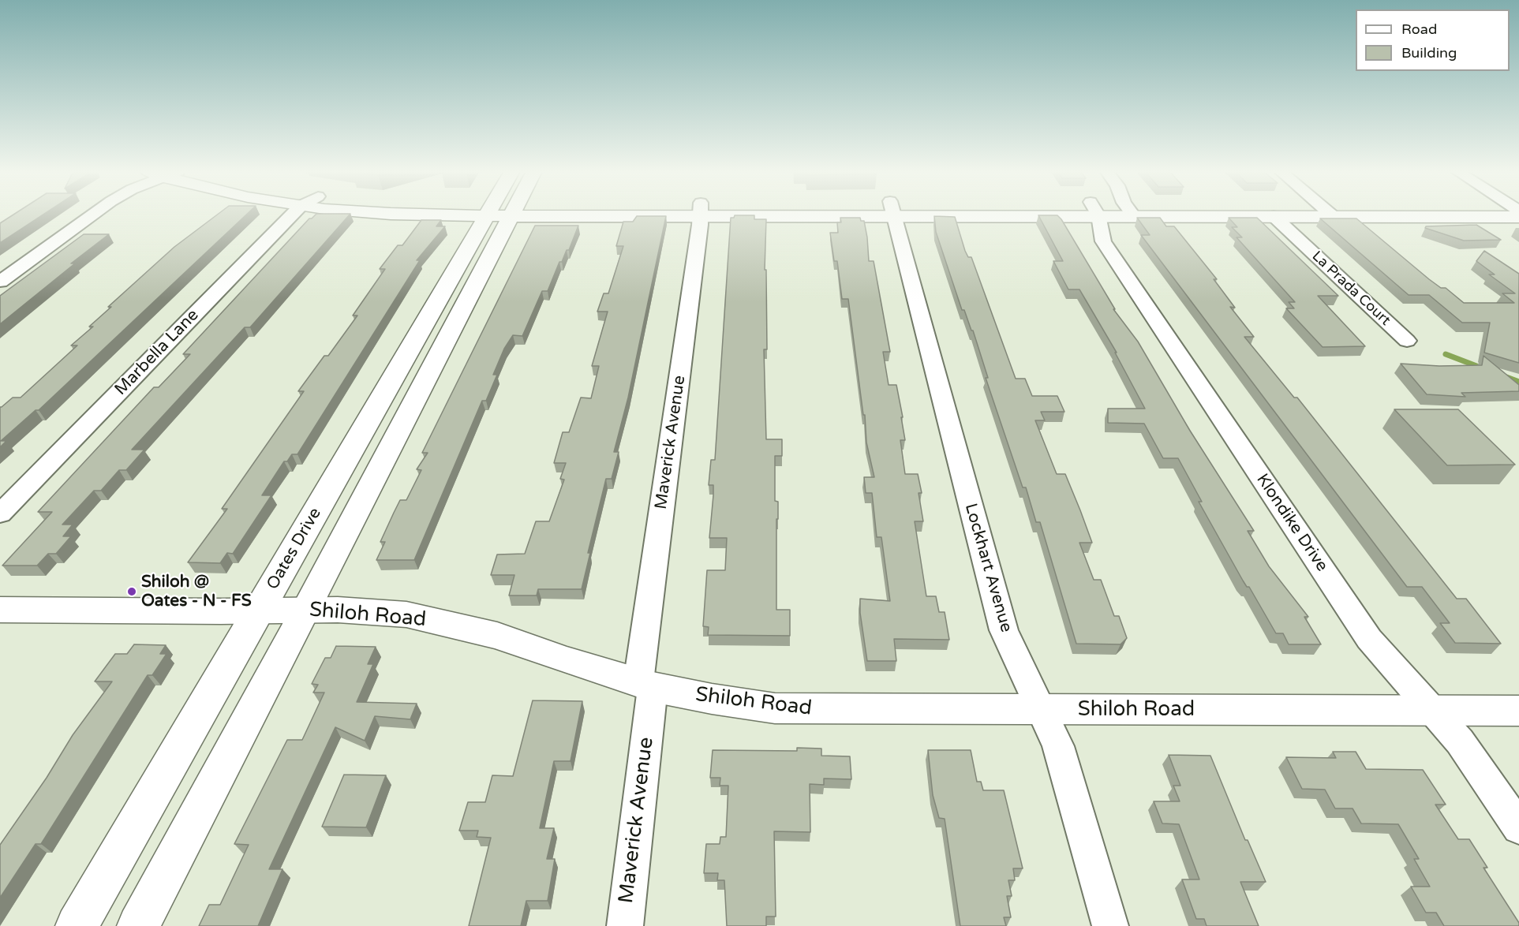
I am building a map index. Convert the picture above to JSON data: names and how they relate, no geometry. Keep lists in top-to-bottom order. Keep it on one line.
{"streets":{"main road":["Oates Drive","Shiloh Road"],"street":["La Prada Court","Marbella Lane","Maverick Avenue","Klondike Drive","Lockhart Avenue"]},"crossings":[["Maverick Avenue","Shiloh Road"],["Klondike Drive","Shiloh Road"],["Oates Drive","Shiloh Road"],["Lockhart Avenue","Shiloh Road"]],"places":["Shiloh @ Oates - N - FS"],"legend":["Road","Building"]}
